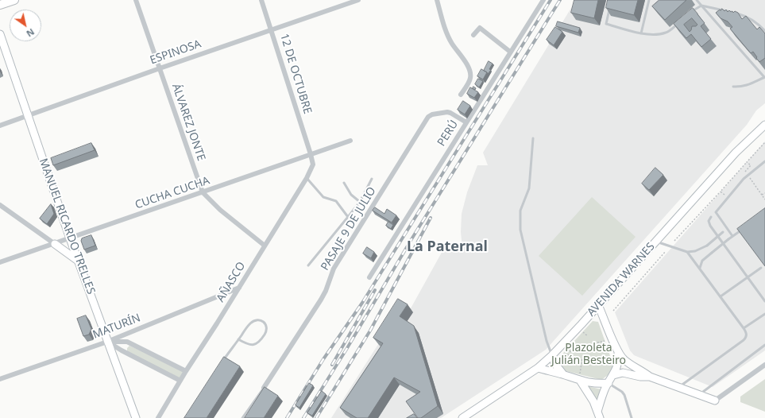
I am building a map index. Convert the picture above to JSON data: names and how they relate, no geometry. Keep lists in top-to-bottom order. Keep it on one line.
{"streets":{"main road":["MANUEL RICARDO TRELLES","AVENIDA WARNES"],"street":["ESPINOSA","12 DE OCTUBRE","ÁLVAREZ JONTE","PERÚ","CUCHA CUCHA","PASAJE 9 DE JULIO","AÑASCO","MATURÍN"]},"crossings":[["ESPINOSA","12 DE OCTUBRE"],["ESPINOSA","ÁLVAREZ JONTE"],["ESPINOSA","MANUEL RICARDO TRELLES"],["12 DE OCTUBRE","CUCHA CUCHA"],["12 DE OCTUBRE","AÑASCO"],["ÁLVAREZ JONTE","CUCHA CUCHA"],["ÁLVAREZ JONTE","AÑASCO"],["PERÚ","PASAJE 9 DE JULIO"],["CUCHA CUCHA","MANUEL RICARDO TRELLES"],["CUCHA CUCHA","AÑASCO"],["MANUEL RICARDO TRELLES","MATURÍN"],["AÑASCO","MATURÍN"]],"districts":["La Paternal"],"parks":["Plazoleta Julián Besteiro"],"north":"bottom right"}
